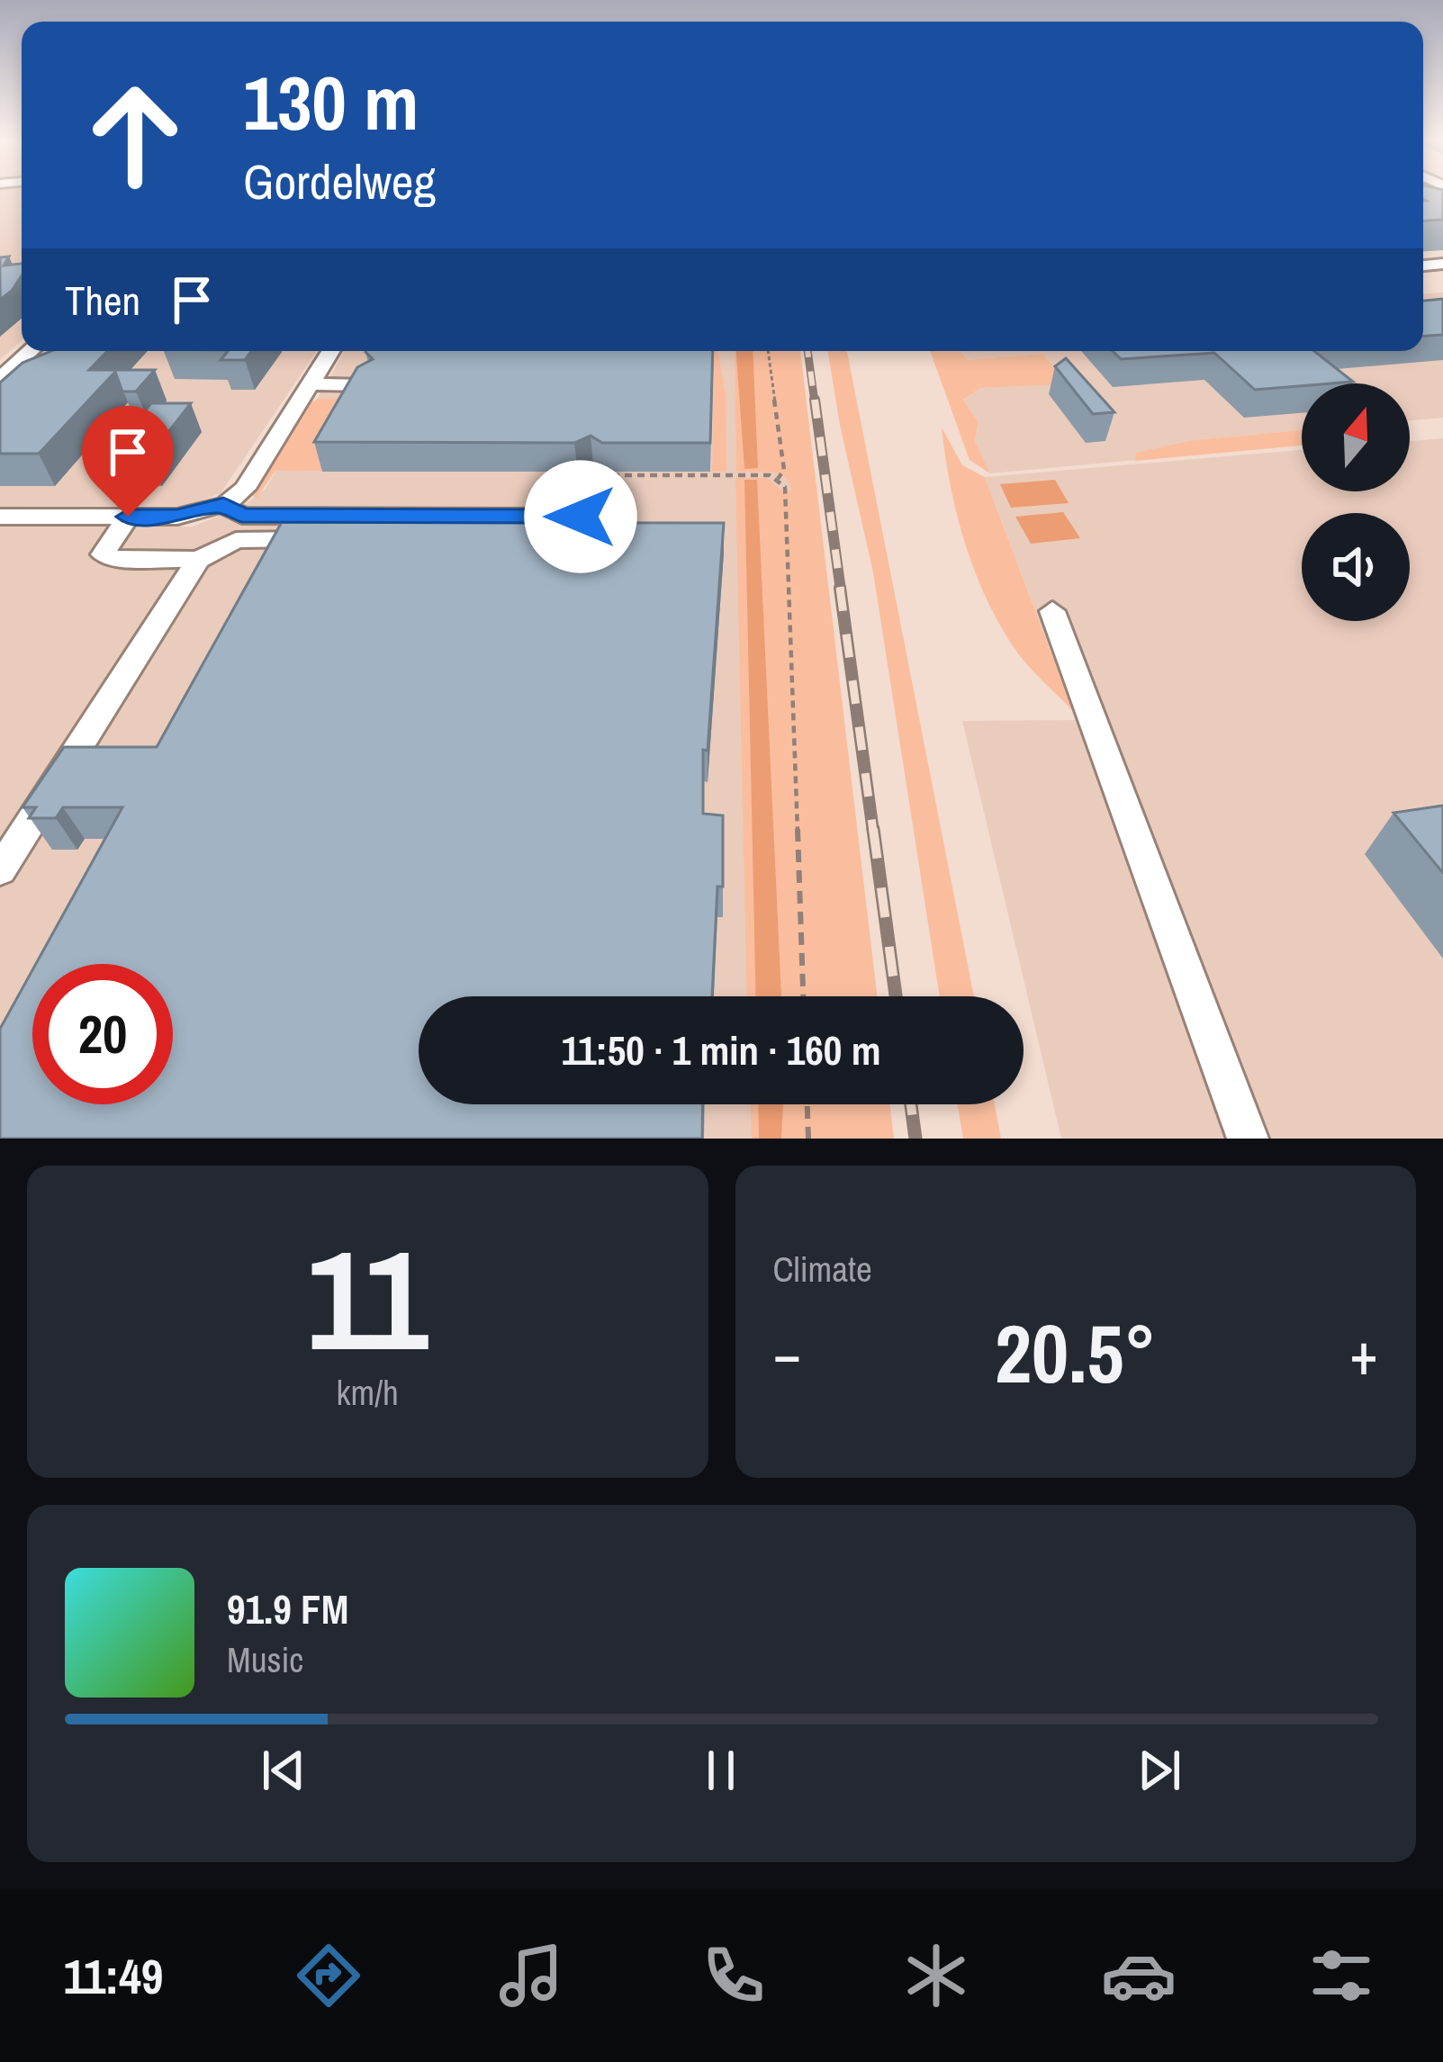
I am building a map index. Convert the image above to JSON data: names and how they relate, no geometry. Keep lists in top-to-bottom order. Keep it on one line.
{"north":"top","page":{"turn":["130 m","Gordelweg"],"then":"Then","limit":"20","trip":"11:50 · 1 min · 160 m","tile":[["11","km/h"],"Climate"],"heat":["−","20.5°","+"],"song":["91.9 FM","Music"],"tabs":"11:49"}}
